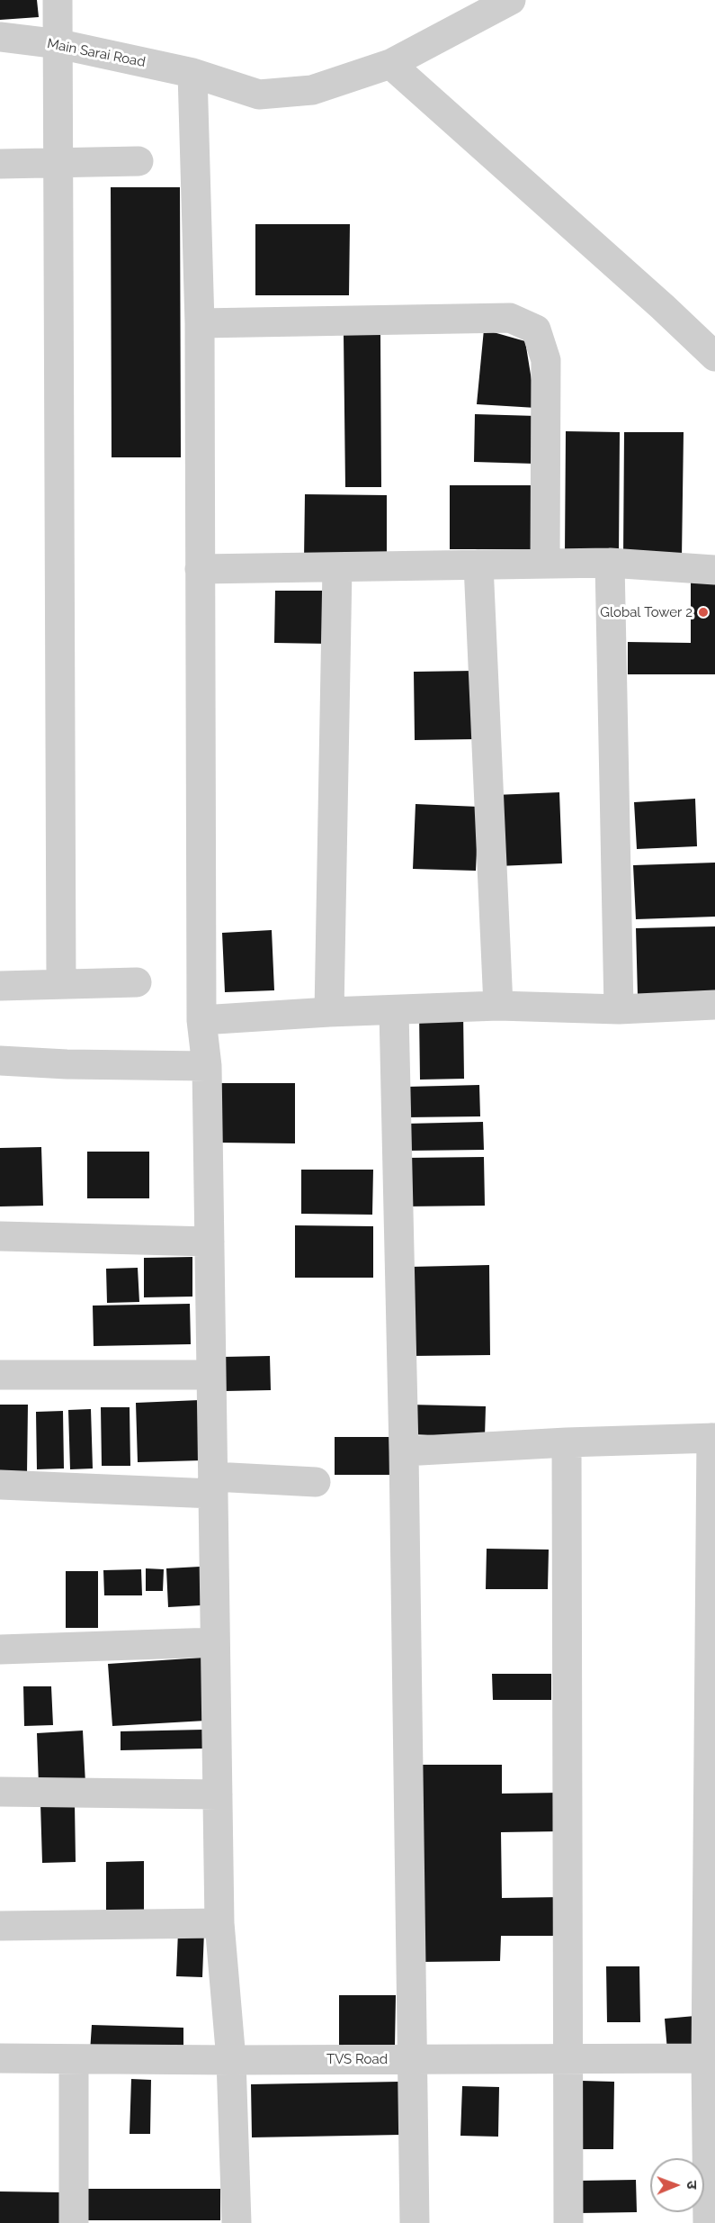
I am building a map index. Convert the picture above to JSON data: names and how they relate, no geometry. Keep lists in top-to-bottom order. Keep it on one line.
{"streets":{"street":["Main Sarai Road","TVS Road"]},"places":["Global Tower 2"],"north":"right"}
